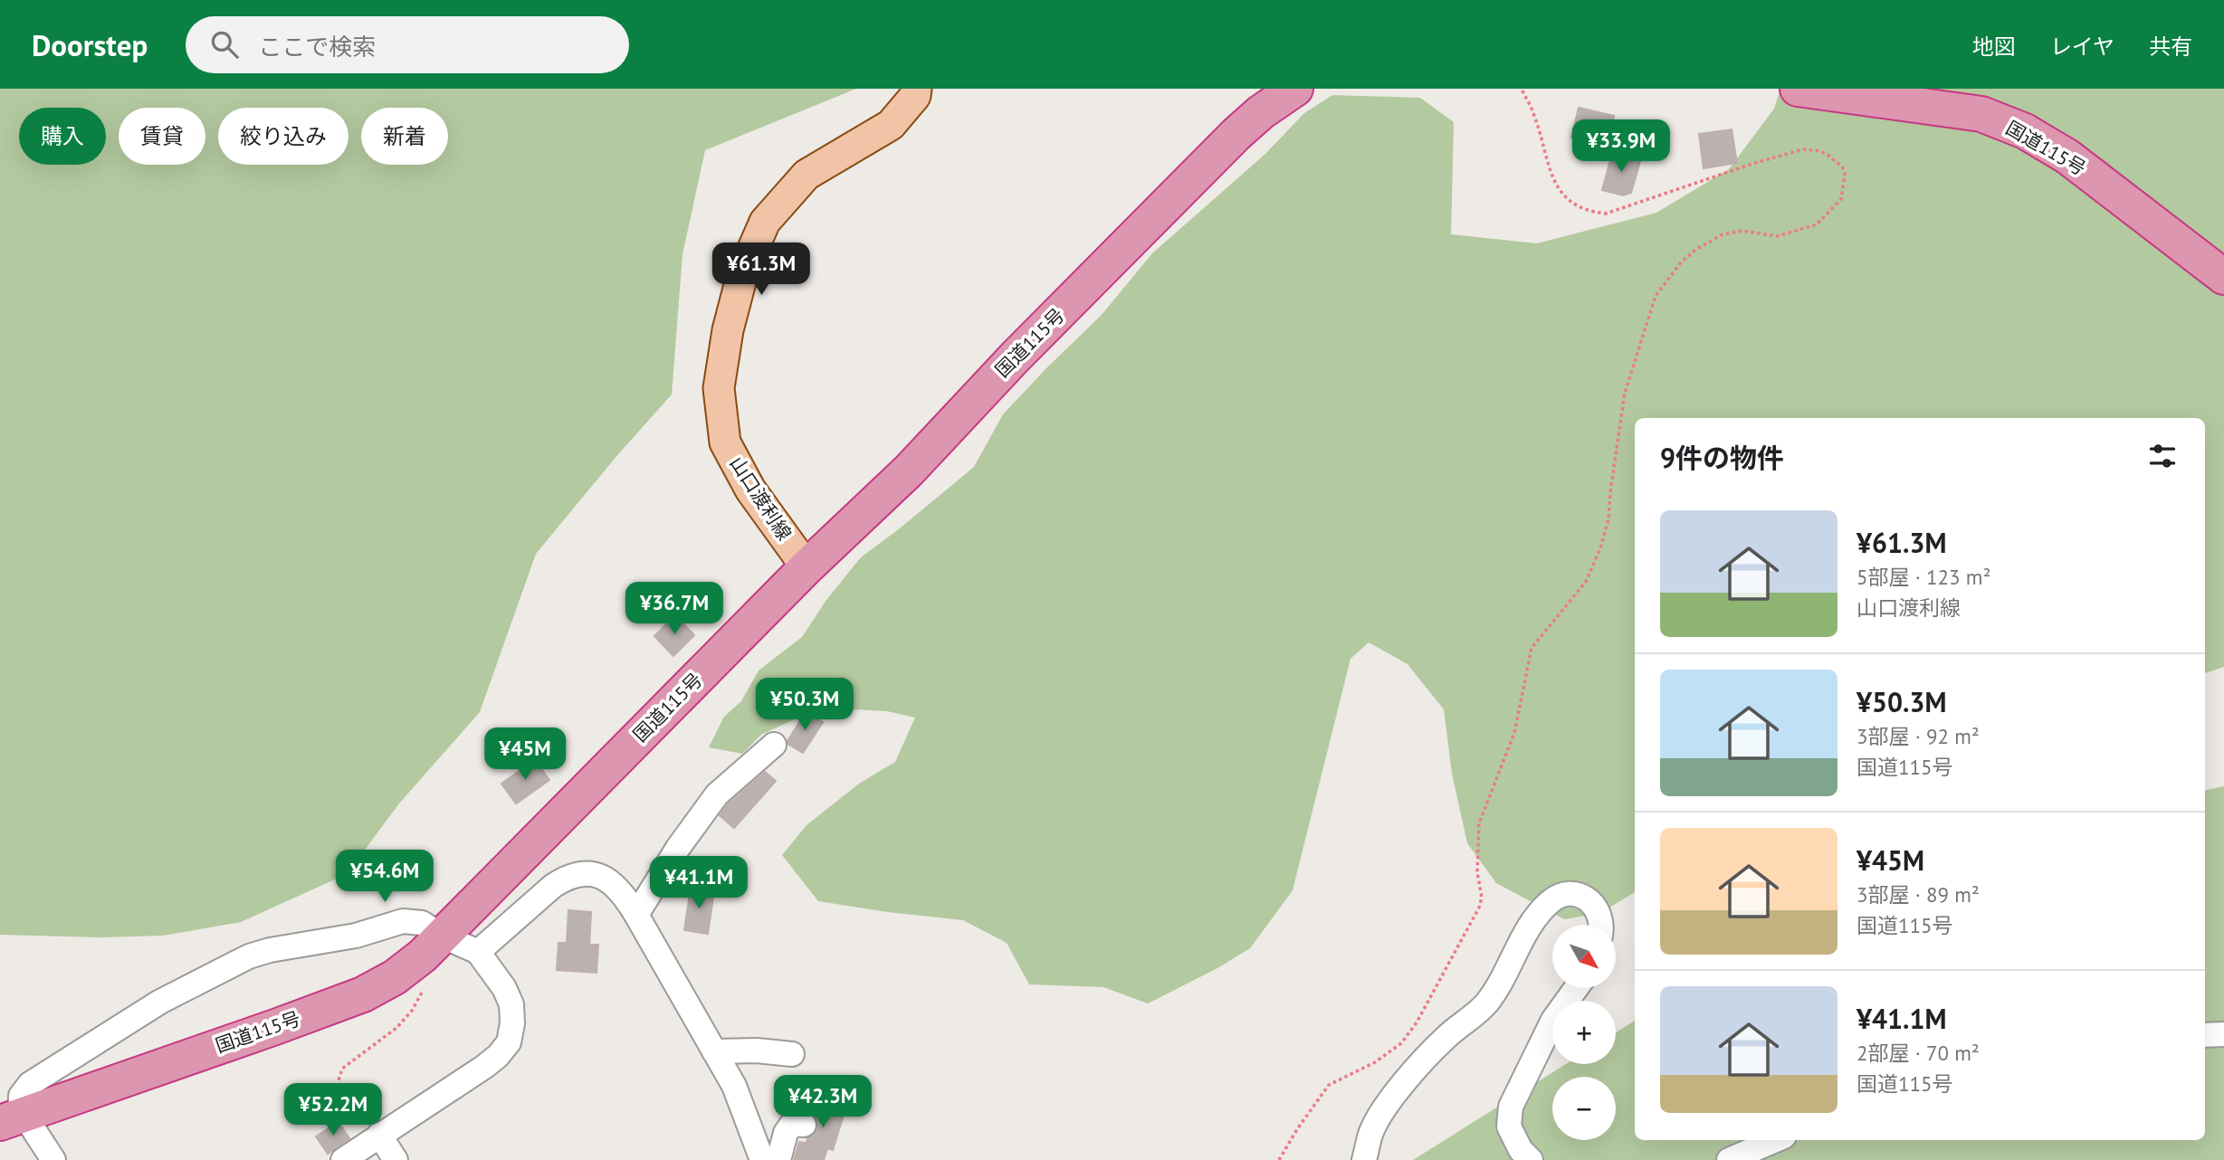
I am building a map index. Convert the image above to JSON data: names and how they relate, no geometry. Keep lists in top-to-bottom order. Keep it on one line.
{"streets":{"highway":["国道115号"],"main road":["山口渡利線"]},"crossings":[["国道115号","山口渡利線"]],"north":"bottom right","page":{"header":"Doorstep","search":"ここで検索","nav":["地図","レイヤ","共有"],"chip":["購入","賃貸","絞り込み","新着"],"price":["¥33.9M","¥61.3M","¥36.7M","¥50.3M","¥45M","¥54.6M","¥41.1M","¥42.3M","¥52.2M"],"heading":"9件の物件","list":[{"name":"¥61.3M","note":"5部屋 · 123 m² · 山口渡利線"},{"name":"¥50.3M","note":"3部屋 · 92 m² · 国道115号"},{"name":"¥45M","note":"3部屋 · 89 m² · 国道115号"},{"name":"¥41.1M","note":"2部屋 · 70 m² · 国道115号"}],"map_buttons":["+","−"]}}
